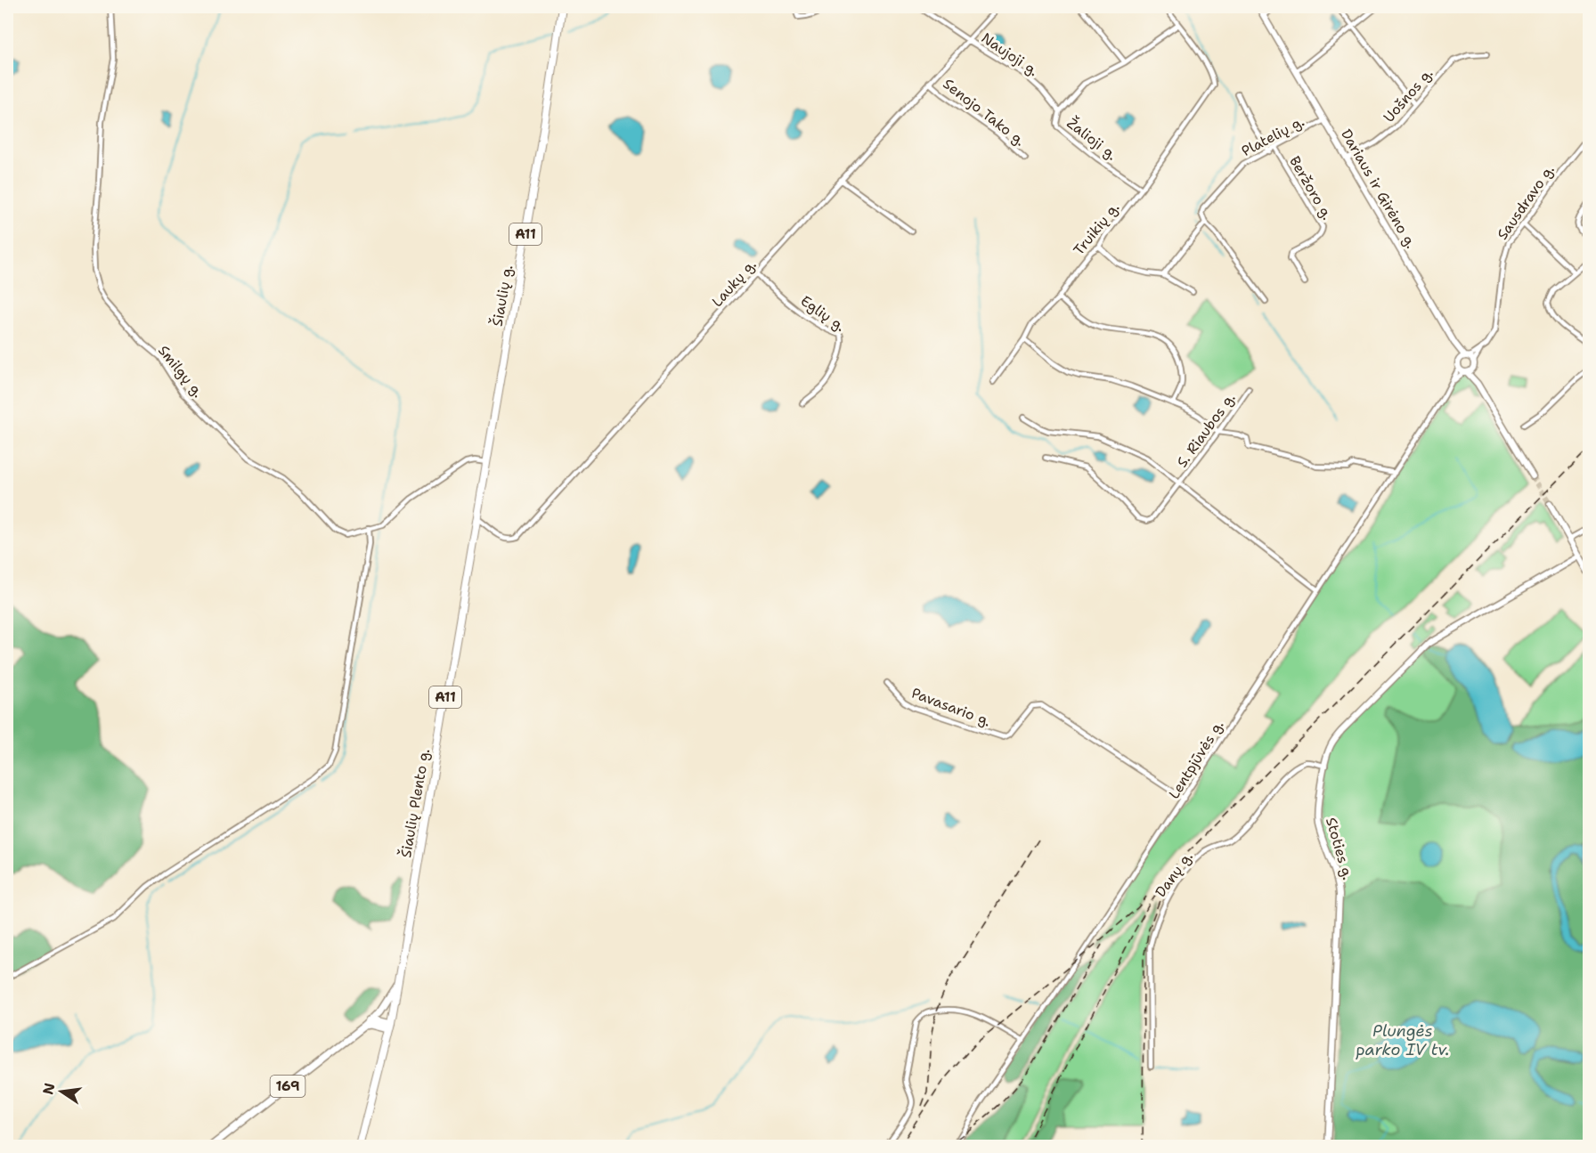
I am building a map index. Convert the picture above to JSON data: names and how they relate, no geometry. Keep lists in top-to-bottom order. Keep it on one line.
{"streets":{"highway":["A11","Šiaulių g.","Šiaulių Plento g."],"main road":["Dariaus ir Girėno g.","Stoties g.","169"],"street":["Naujoji g.","Uošnos g.","Senojo Tako g.","Platelių g.","Žalioji g.","Beržoro g.","Sausdravo g.","Truikių g.","Laukų g.","Eglių g.","Smilgų g.","S. Riaubos g.","Pavasario g.","Lentpjūvės g.","Danų g."]},"crossings":[["Naujoji g.","Žalioji g."],["Naujoji g.","Laukų g."],["Uošnos g.","Dariaus ir Girėno g."],["Senojo Tako g.","Laukų g."],["Platelių g.","Beržoro g."],["Platelių g.","Dariaus ir Girėno g."],["Žalioji g.","Truikių g."],["Dariaus ir Girėno g.","Sausdravo g."],["Dariaus ir Girėno g.","Lentpjūvės g."],["Laukų g.","Eglių g."],["Laukų g.","Šiaulių Plento g."],["Šiaulių g.","Smilgų g."],["Šiaulių g.","Šiaulių Plento g."],["Smilgų g.","Šiaulių Plento g."],["Pavasario g.","Lentpjūvės g."],["Stoties g.","Danų g."]],"water":["Plungės parko IV tv."],"north":"left"}
